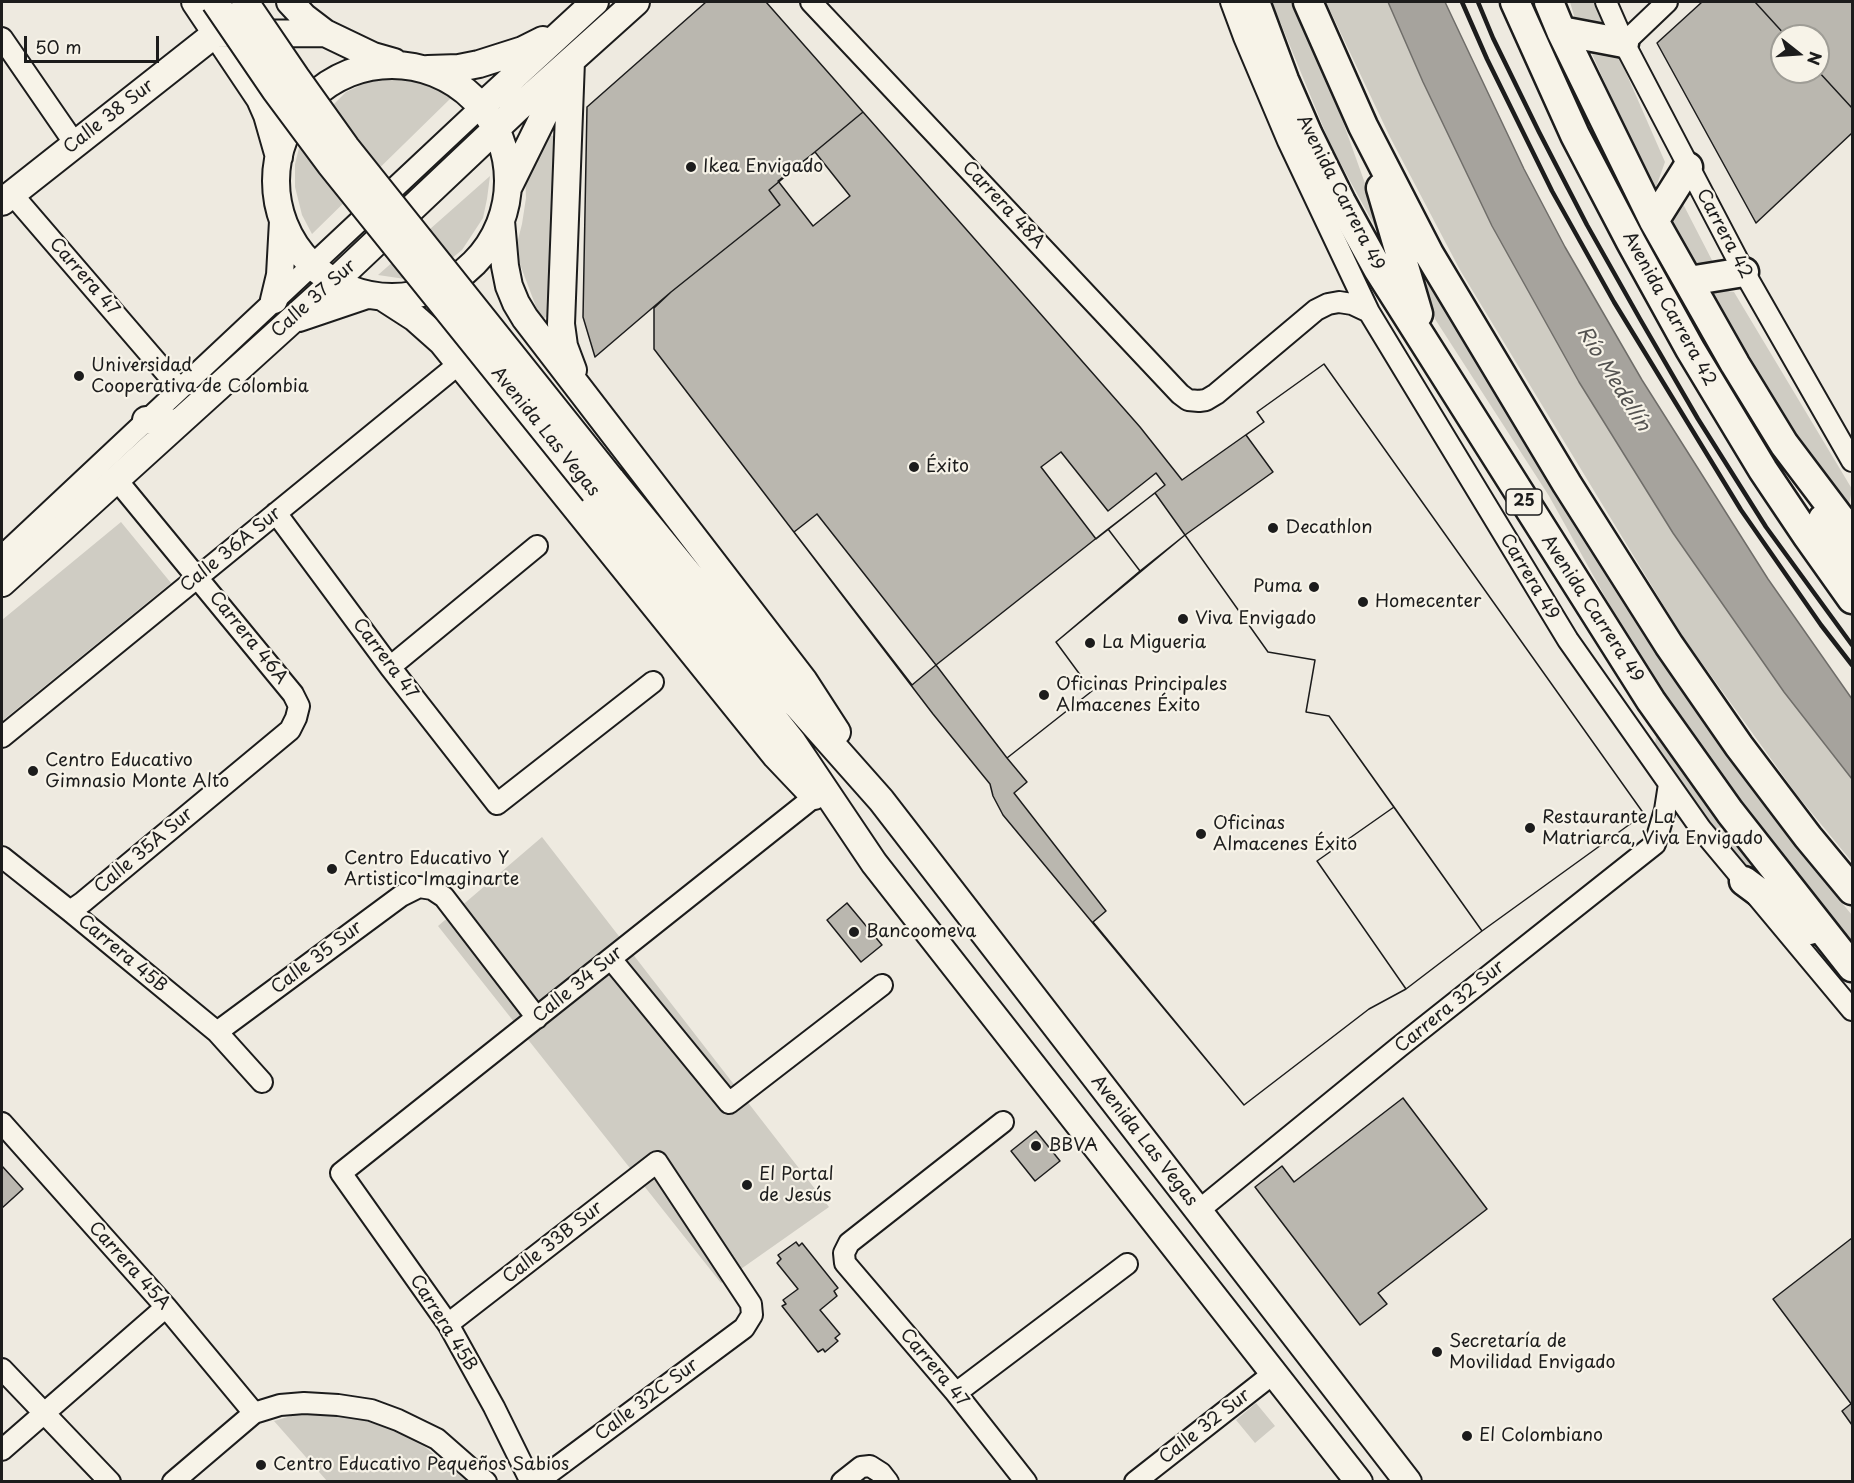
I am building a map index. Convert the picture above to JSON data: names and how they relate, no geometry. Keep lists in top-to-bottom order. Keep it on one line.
{"streets":{"highway":["Avenida Carrera 49","Avenida Carrera 42","25"],"main road":["Calle 38 Sur","Calle 37 Sur","Avenida Las Vegas"],"street":["Carrera 48A","Carrera 42","Carrera 47","Calle 36A Sur","Carrera 49","Carrera 46A","Calle 35A Sur","Carrera 45B","Calle 35 Sur","Calle 34 Sur","Carrera 32 Sur","Calle 33B Sur","Carrera 45A","Calle 32C Sur","Calle 32 Sur"]},"crossings":[["Calle 38 Sur","Carrera 47"],["Carrera 48A","Carrera 49"],["Carrera 47","Calle 37 Sur"],["Carrera 47","Calle 36A Sur"],["Calle 37 Sur","Carrera 46A"],["Avenida Las Vegas","Calle 36A Sur"],["Avenida Las Vegas","Calle 34 Sur"],["Avenida Las Vegas","Carrera 32 Sur"],["Avenida Las Vegas","Calle 32 Sur"],["Calle 36A Sur","Carrera 46A"],["Carrera 49","Carrera 32 Sur"],["Carrera 46A","Calle 35A Sur"],["Calle 35A Sur","Carrera 45B"],["Carrera 45B","Calle 35 Sur"],["Carrera 45B","Calle 34 Sur"],["Carrera 45B","Calle 33B Sur"],["Calle 35 Sur","Calle 34 Sur"],["Calle 33B Sur","Calle 32C Sur"]],"water":["Río Medellín"],"places":["Ikea Envigado","Universidad Cooperativa de Colombia","Éxito","Decathlon","Puma","Homecenter","Viva Envigado","La Migueria","Oficinas Principales Almacenes Éxito","Centro Educativo Gimnasio Monte Alto","Restaurante La Matriarca, Viva Envigado","Oficinas Almacenes Éxito","Centro Educativo Y Artistico Imaginarte","Bancoomeva","BBVA","El Portal de Jesús","Secretaría de Movilidad Envigado","El Colombiano","Centro Educativo Pequeños Sabios"],"scale_bar":"50 m","north":"right"}
